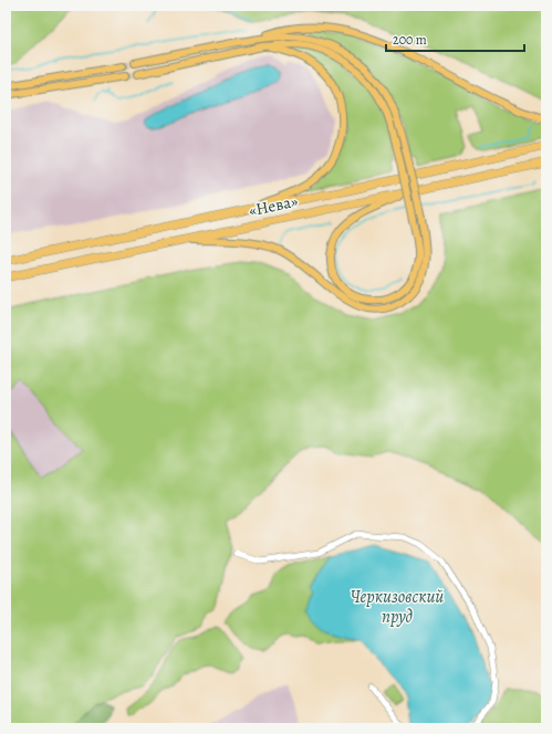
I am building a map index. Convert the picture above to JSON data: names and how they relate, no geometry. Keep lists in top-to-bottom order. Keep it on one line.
{"streets":{"highway":["«Нева»"]},"water":["Черкизовский пруд"],"scale_bar":"200 m"}
